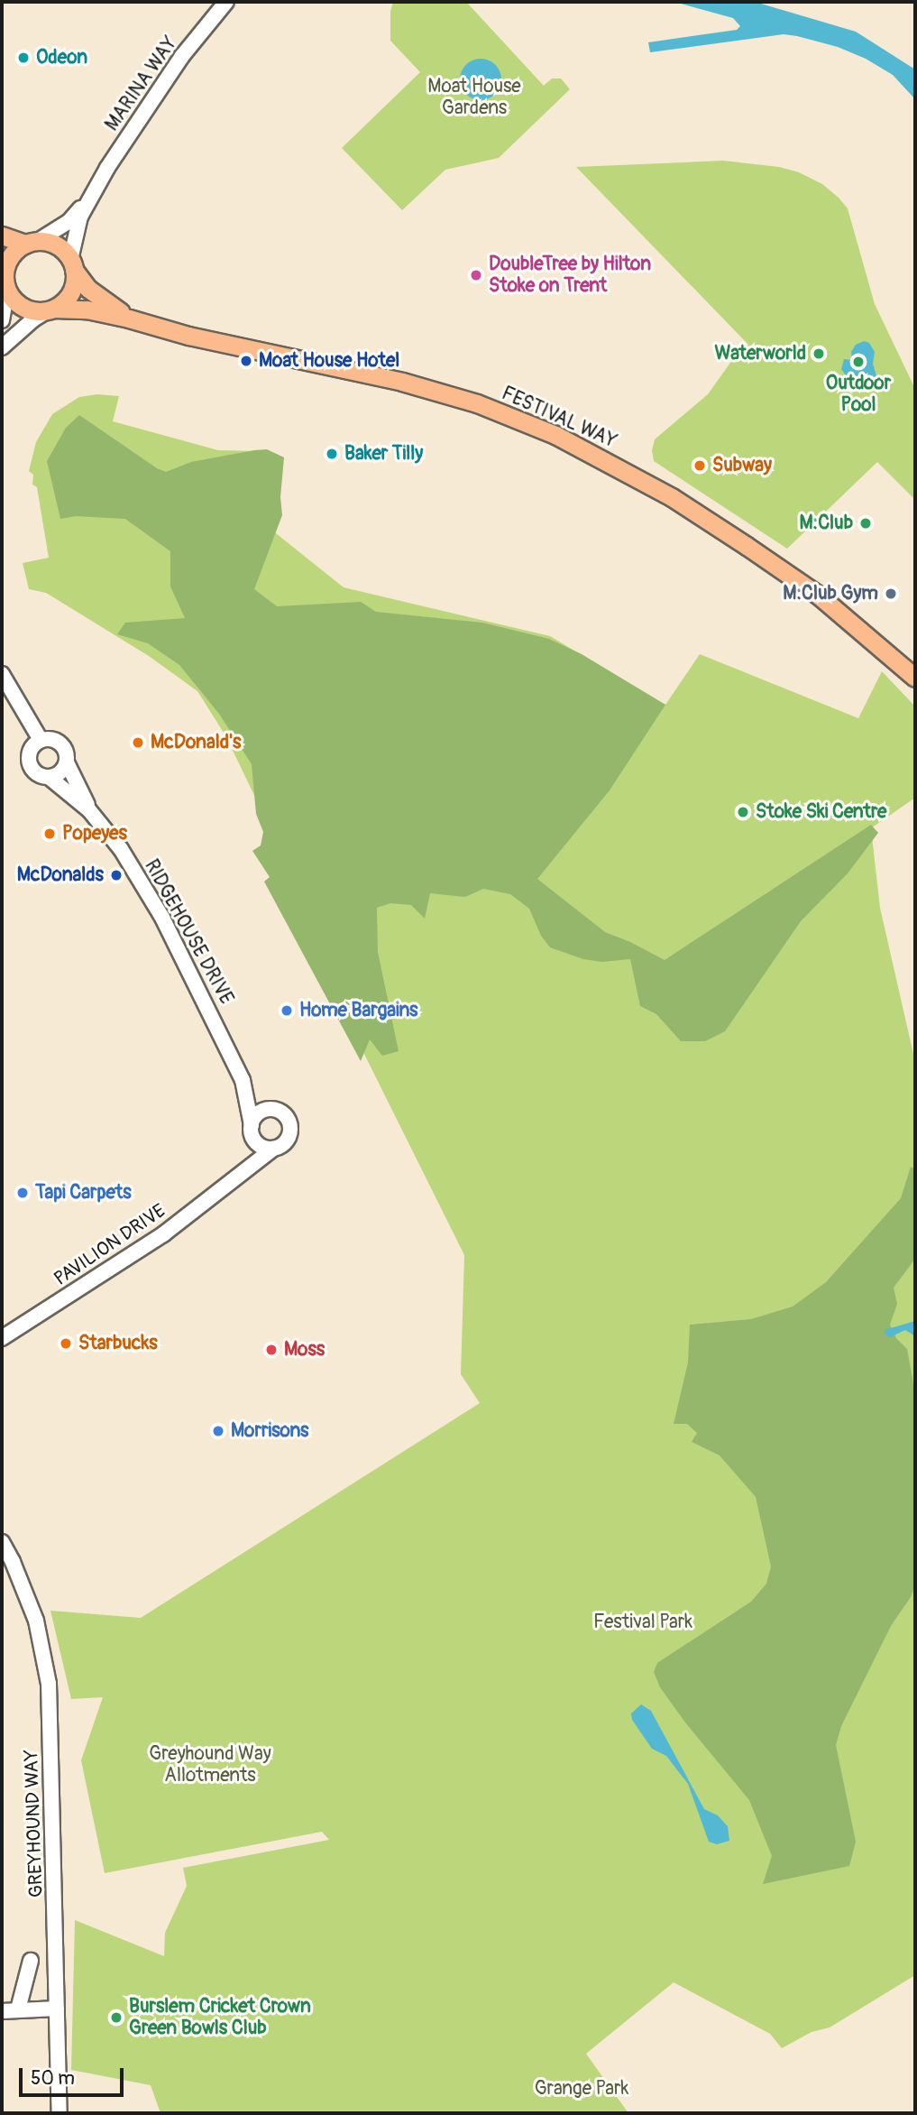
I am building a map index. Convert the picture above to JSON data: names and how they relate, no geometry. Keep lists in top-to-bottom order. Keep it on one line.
{"streets":{"main road":["FESTIVAL WAY"],"street":["MARINA WAY","RIDGEHOUSE DRIVE","PAVILION DRIVE","GREYHOUND WAY"]},"crossings":[["MARINA WAY","FESTIVAL WAY"],["RIDGEHOUSE DRIVE","PAVILION DRIVE"]],"parks":["Moat House Gardens","Festival Park","Greyhound Way Allotments","Grange Park"],"places":["Odeon","DoubleTree by Hilton Stoke on Trent","Waterworld","Moat House Hotel","Outdoor Pool","Baker Tilly","Subway","M:Club","M:Club Gym","McDonald's","Stoke Ski Centre","Popeyes","McDonalds","Home Bargains","Tapi Carpets","Starbucks","Moss","Morrisons","Burslem Cricket Crown Green Bowls Club"],"scale_bar":"50 m"}
